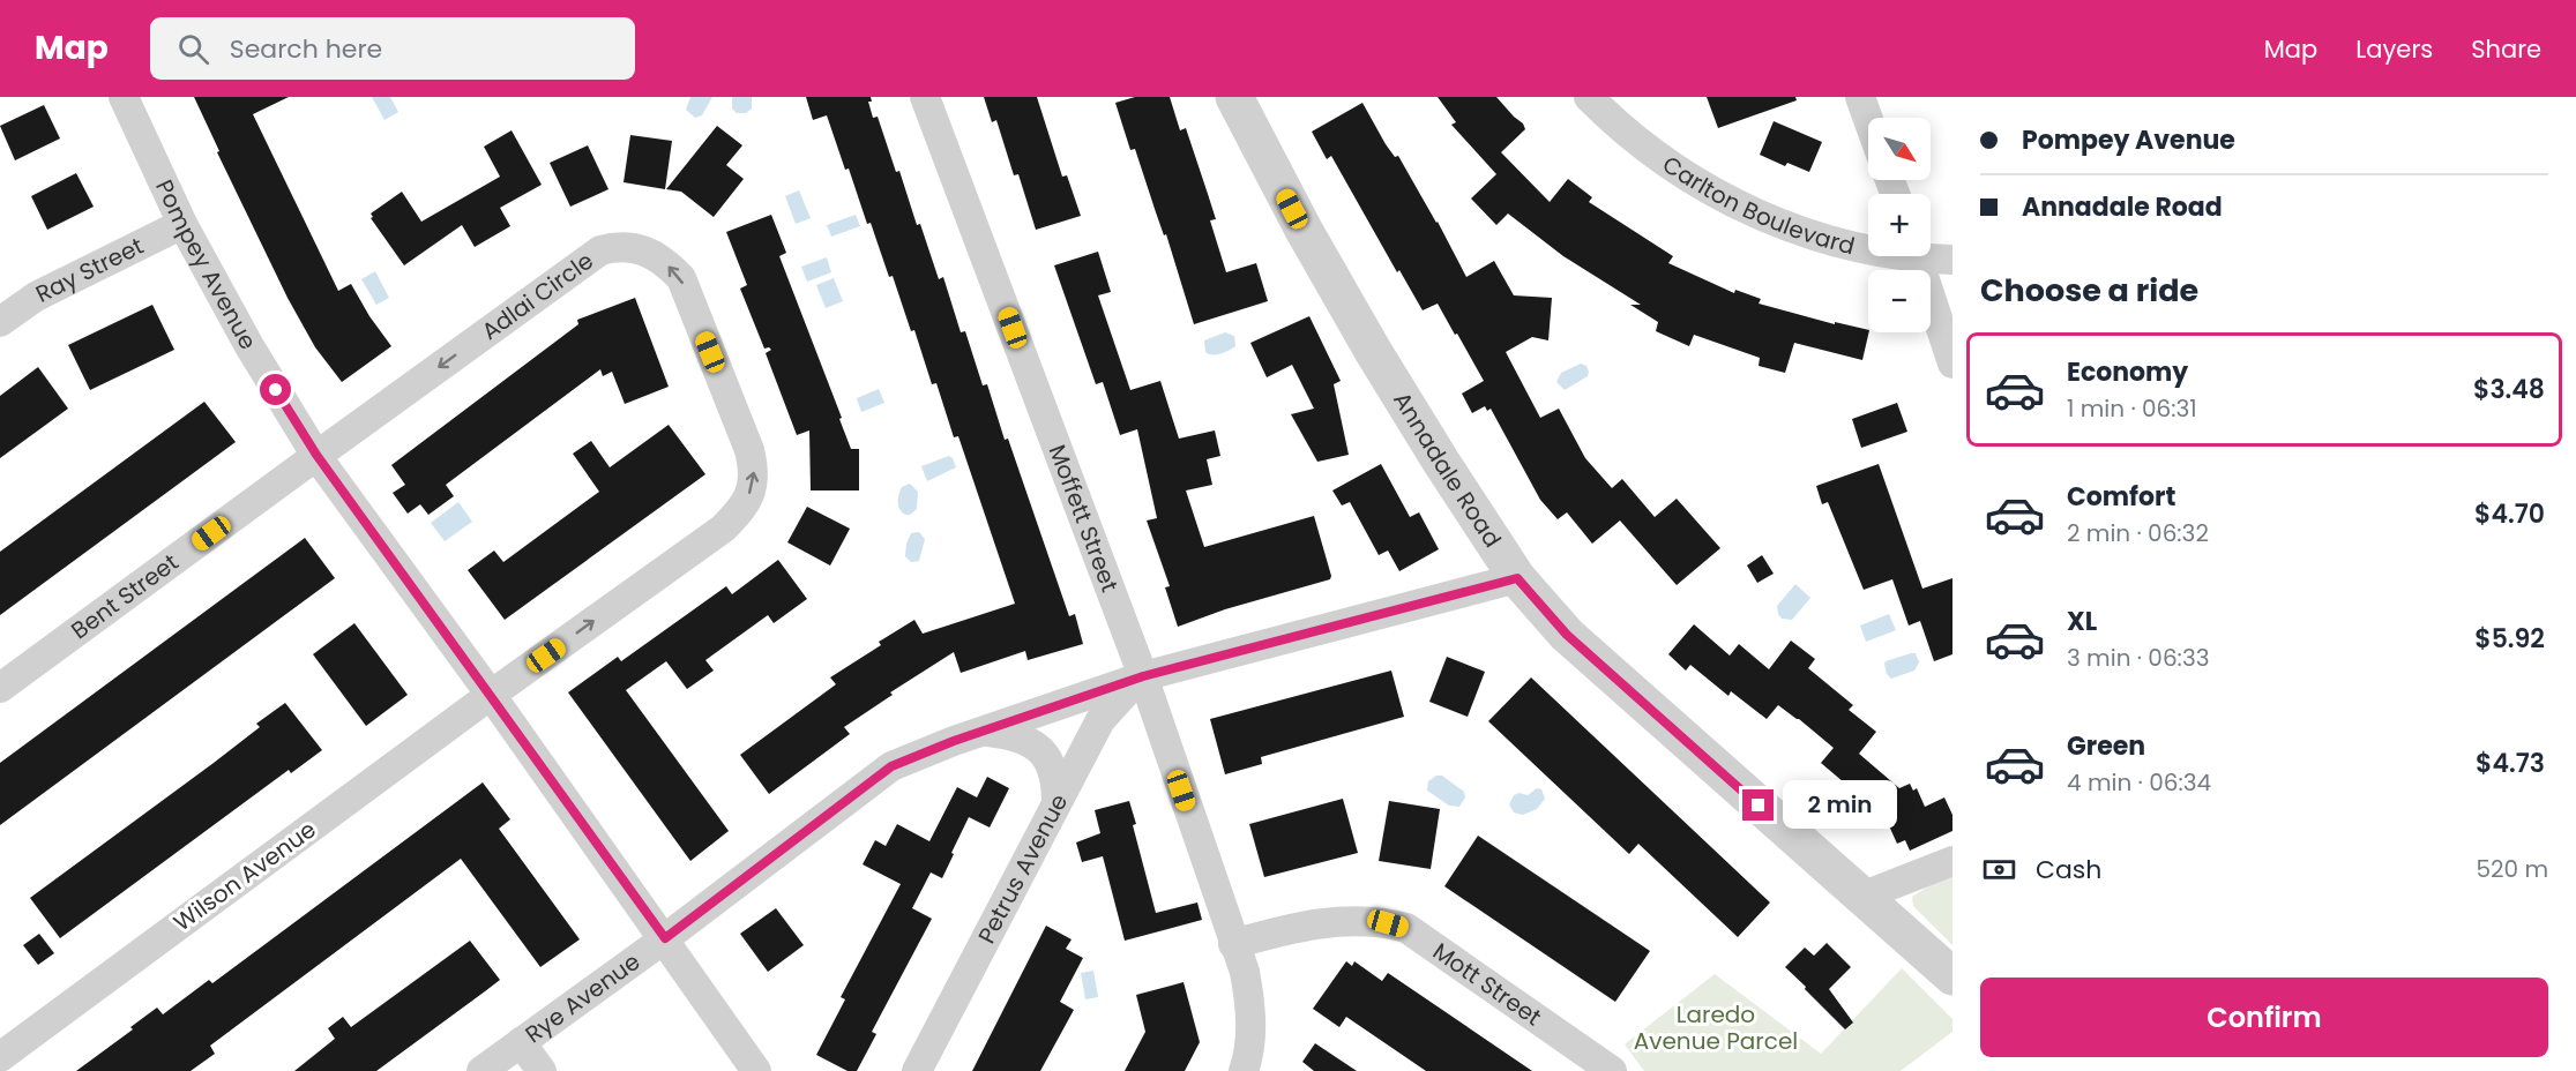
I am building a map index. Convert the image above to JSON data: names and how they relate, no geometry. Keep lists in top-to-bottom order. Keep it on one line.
{"streets":{"street":["Carlton Boulevard","Pompey Avenue","Ray Street","Adlai Circle","Annadale Road","Moffett Street","Bent Street","Petrus Avenue","Wilson Avenue","Mott Street","Rye Avenue"]},"crossings":[["Pompey Avenue","Ray Street"],["Pompey Avenue","Adlai Circle"],["Pompey Avenue","Bent Street"],["Pompey Avenue","Wilson Avenue"],["Pompey Avenue","Rye Avenue"],["Adlai Circle","Bent Street"],["Adlai Circle","Wilson Avenue"],["Annadale Road","Rye Avenue"],["Moffett Street","Petrus Avenue"],["Moffett Street","Mott Street"],["Moffett Street","Rye Avenue"],["Petrus Avenue","Rye Avenue"]],"parks":["Laredo Avenue Parcel"],"north":"bottom right","page":{"header":"Map","search":"Search here","nav":["Map","Layers","Share"],"banner":["Pompey Avenue","Annadale Road"],"map_buttons":["+","−"],"heading":"Choose a ride","list":[{"name":"Economy","note":"1 min · 06:31","value":"$3.48"},{"name":"Comfort","note":"2 min · 06:32","value":"$4.70"},{"name":"XL","note":"3 min · 06:33","value":"$5.92"},{"name":"Green","note":"4 min · 06:34","value":"$4.73"}],"bubble":"2 min","pay":["Cash","520 m"],"buttons":"Confirm"}}
